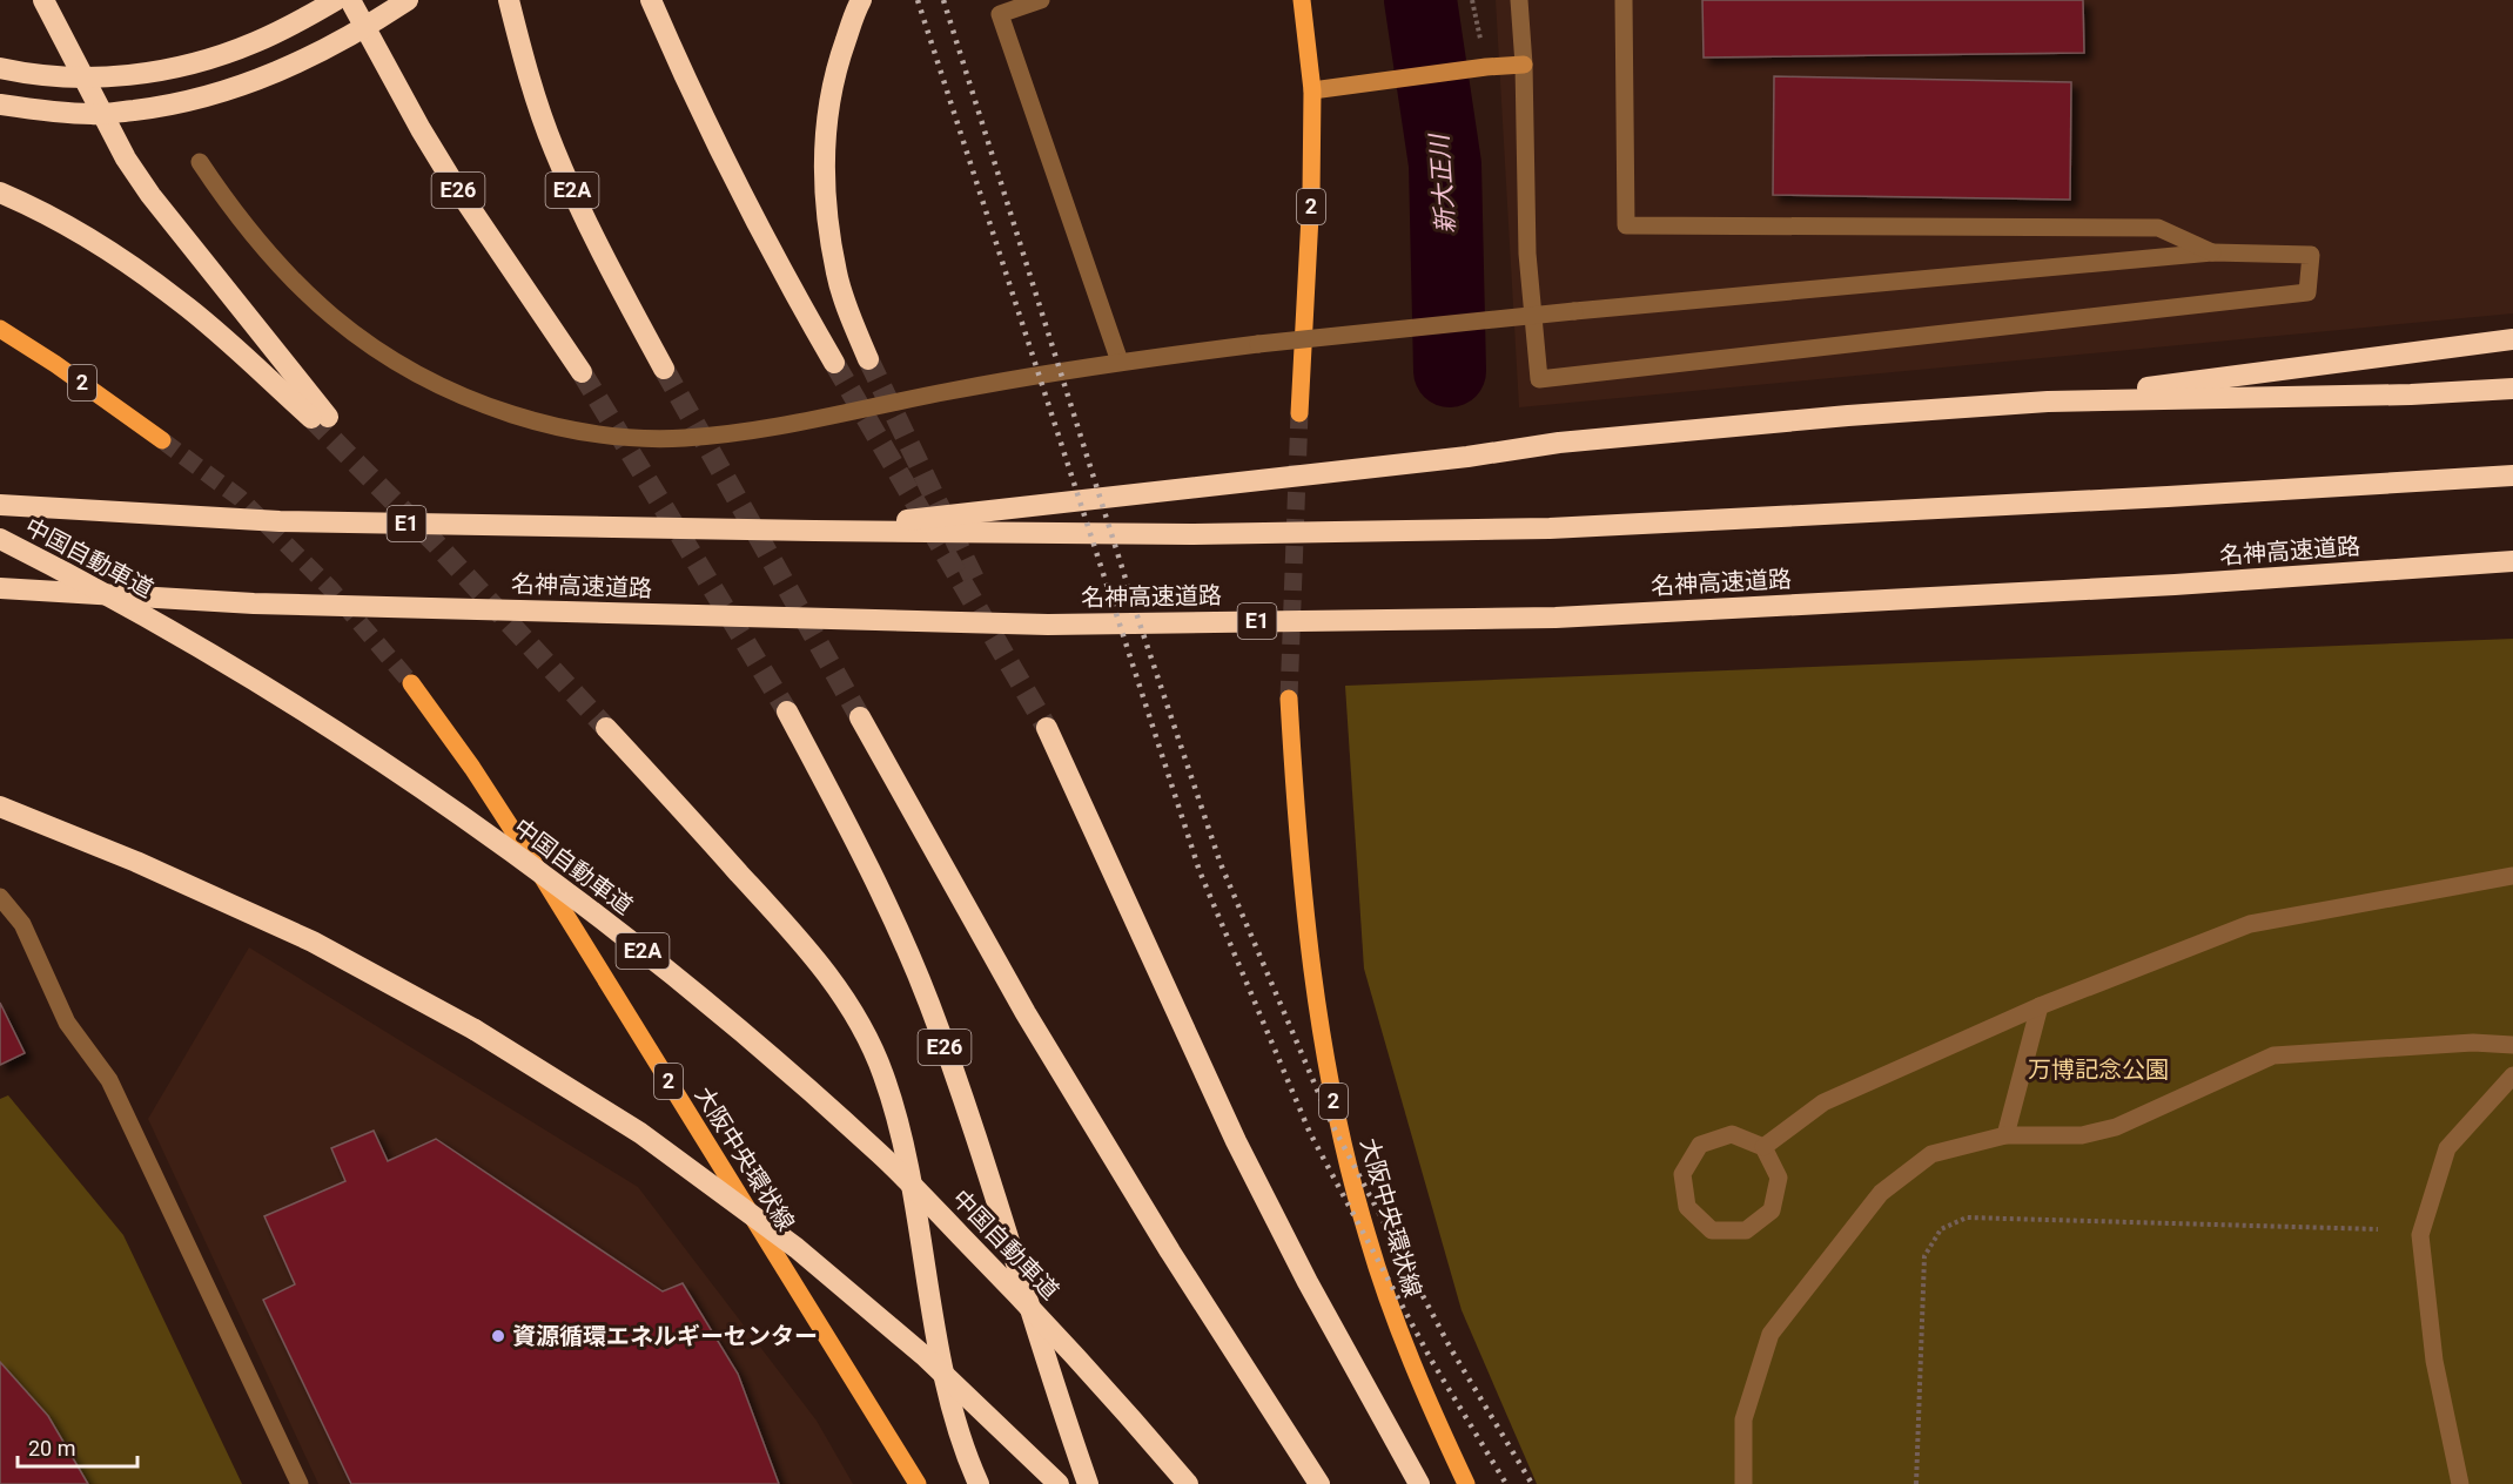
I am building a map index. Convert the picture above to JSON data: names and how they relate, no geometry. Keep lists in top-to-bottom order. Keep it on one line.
{"streets":{"highway":["E26","E2A","E1","名神高速道路","中国自動車道"],"main road":["2","大阪中央環状線"]},"water":["新大正川"],"parks":["万博記念公園"],"places":["資源循環エネルギーセンター"],"scale_bar":"20 m"}
